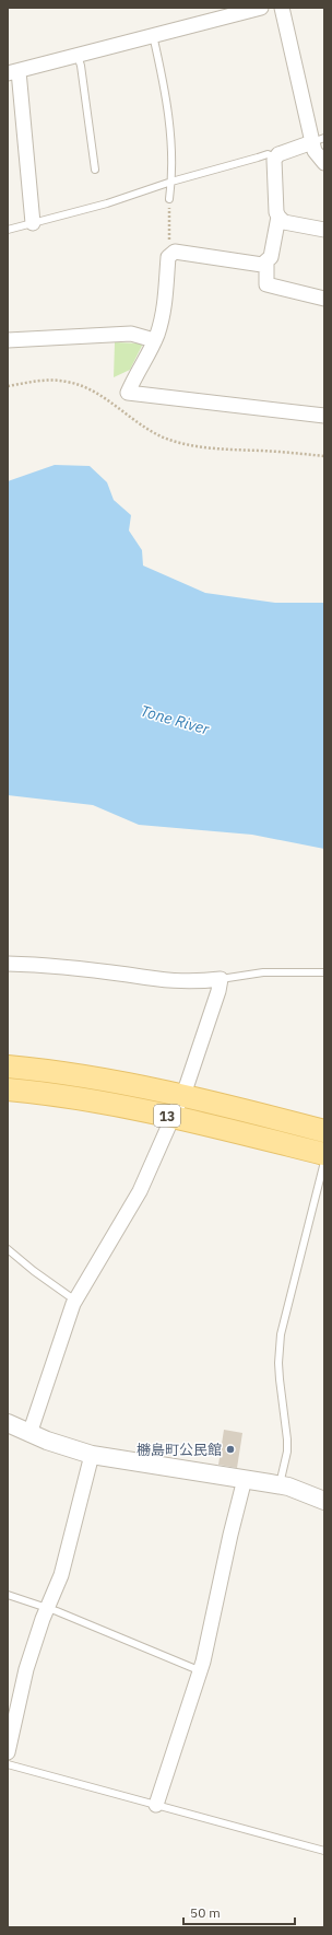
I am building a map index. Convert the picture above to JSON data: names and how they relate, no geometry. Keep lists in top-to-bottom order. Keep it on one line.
{"streets":{"main road":["13"]},"water":["Tone River"],"places":["橳島町公民館"],"scale_bar":"50 m"}
